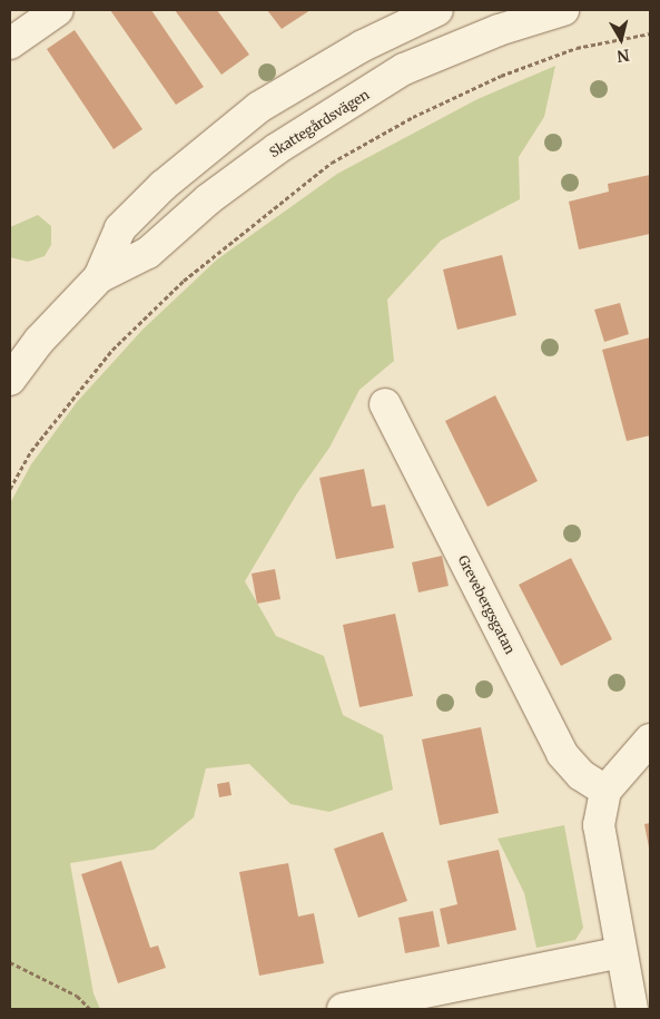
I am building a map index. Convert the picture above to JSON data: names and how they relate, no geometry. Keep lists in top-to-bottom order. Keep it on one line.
{"streets":{"street":["Skattegårdsvägen","Grevebergsgatan"]},"north":"bottom"}
